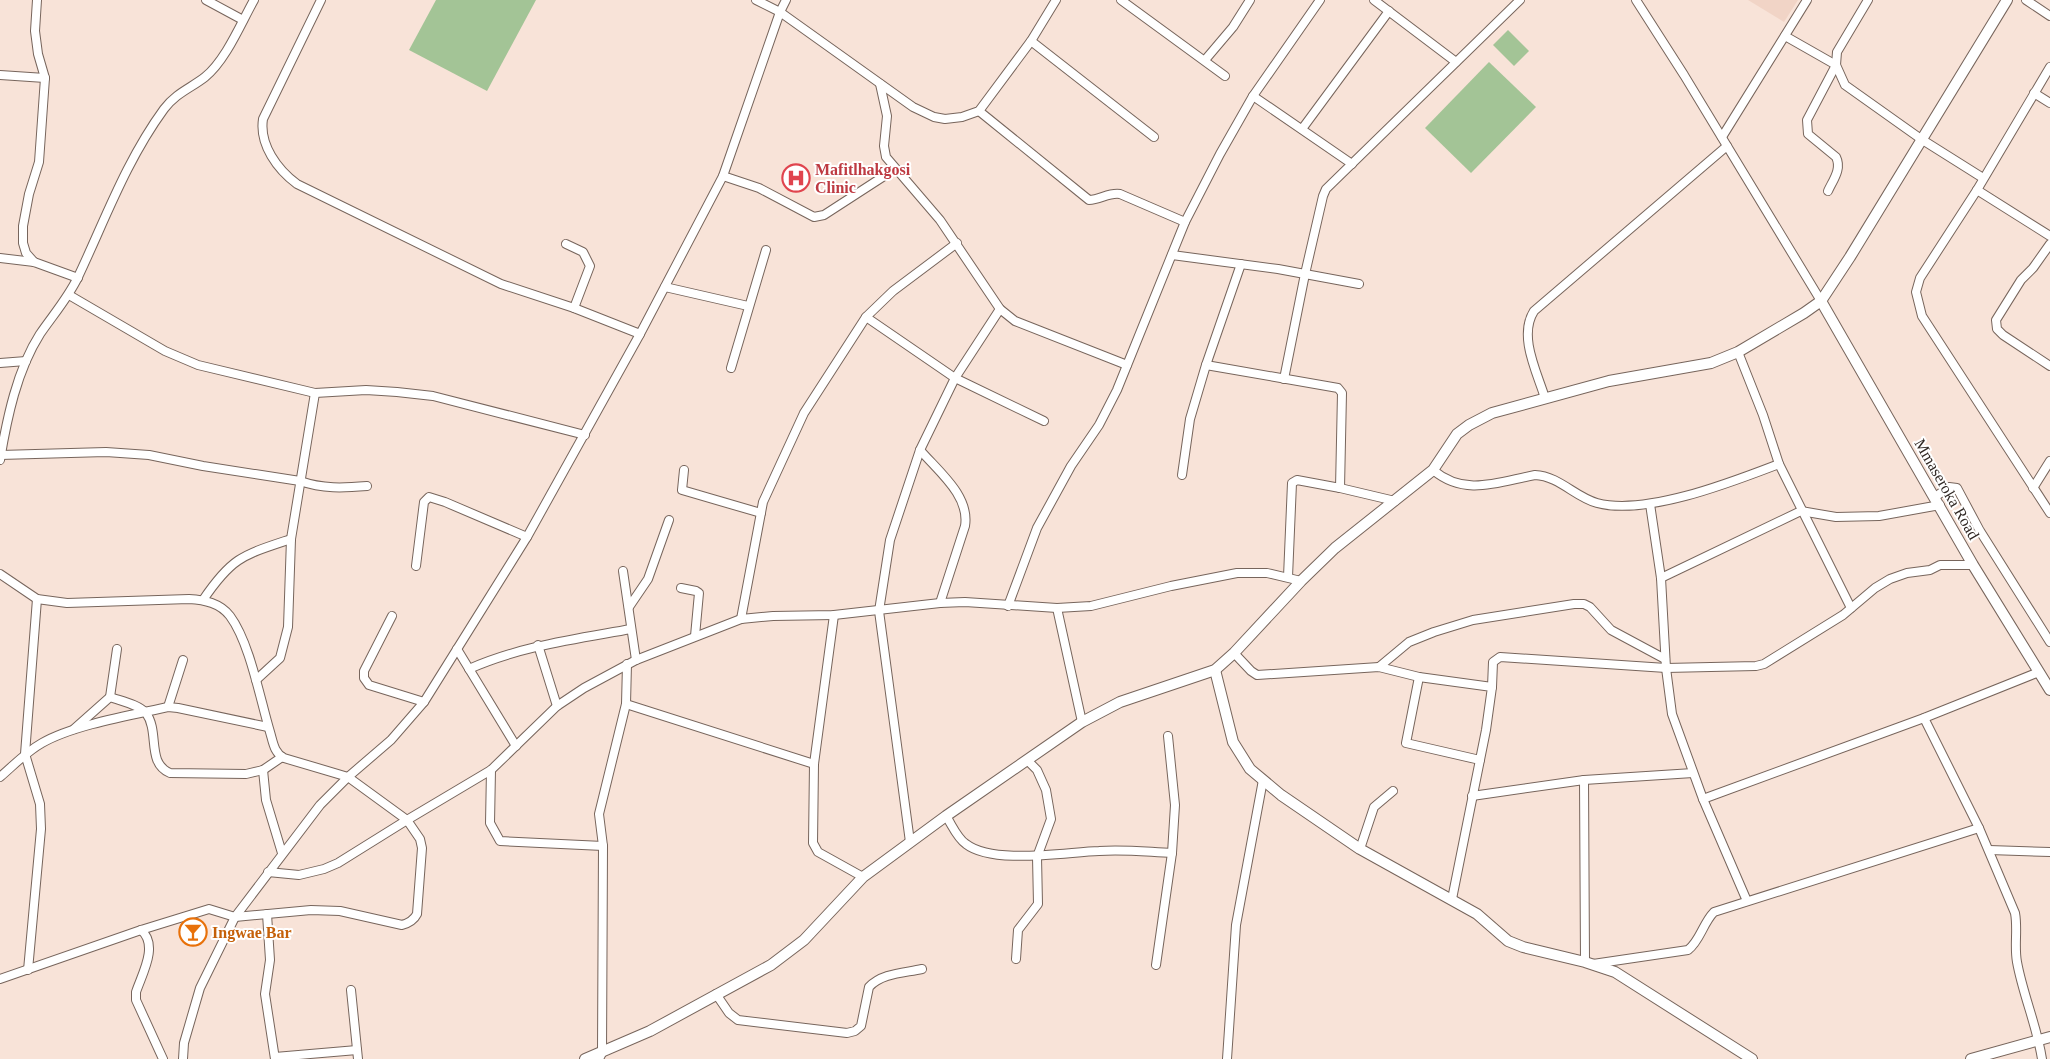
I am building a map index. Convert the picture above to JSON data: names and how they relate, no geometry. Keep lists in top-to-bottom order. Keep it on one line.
{"streets":{"street":["Mmaseroka Road"]},"places":{"hospital":["Mafitlhakgosi Clinic"],"bar":["Ingwae Bar"]}}
